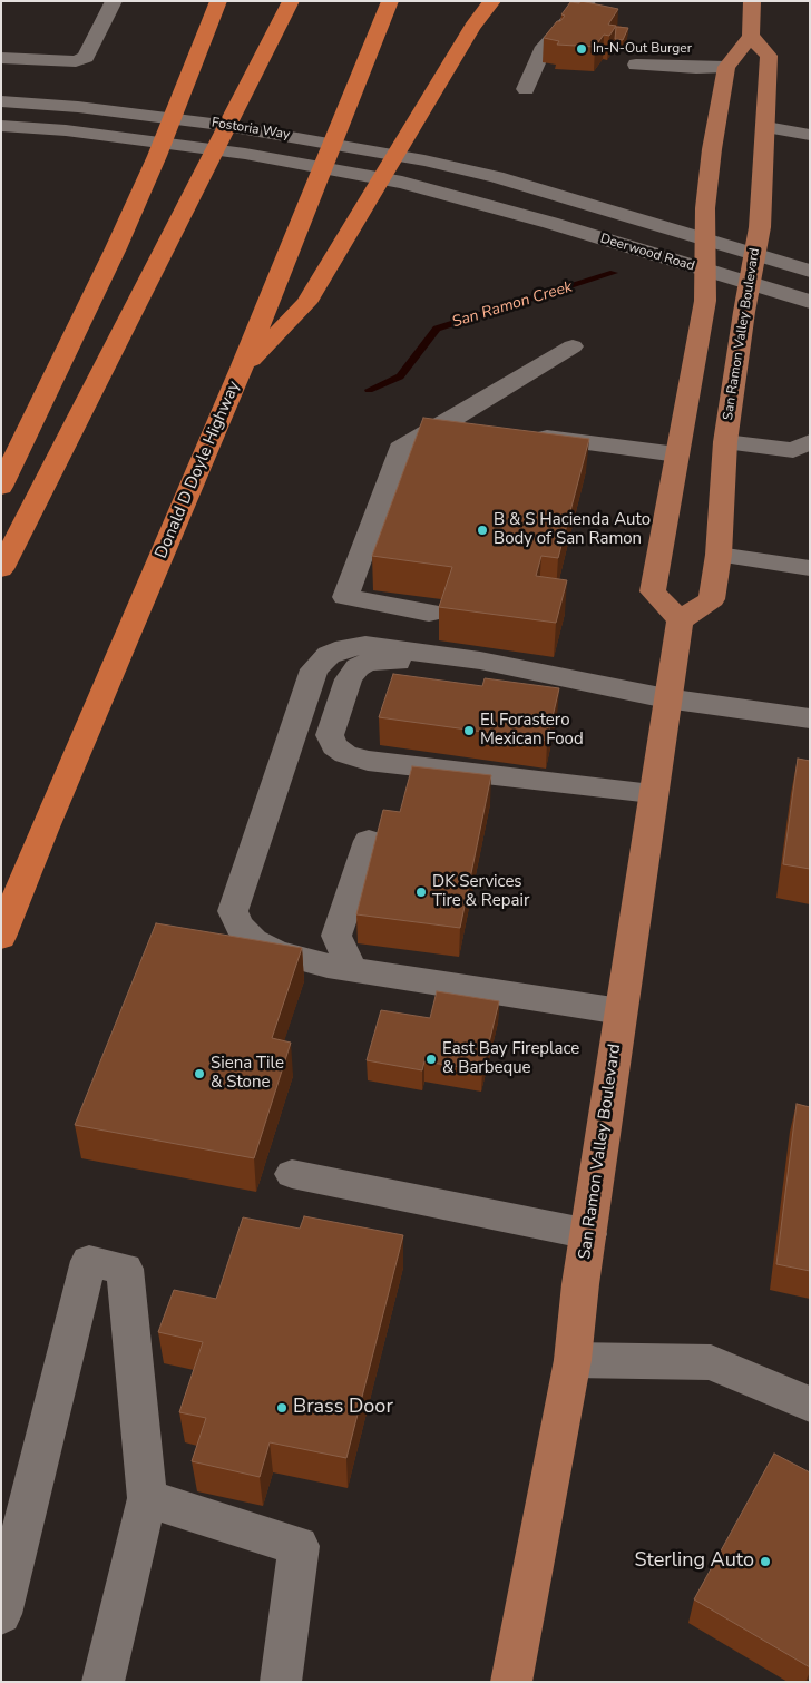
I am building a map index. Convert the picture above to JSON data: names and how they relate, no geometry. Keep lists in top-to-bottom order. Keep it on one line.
{"streets":{"highway":["Donald D Doyle Highway"],"main road":["San Ramon Valley Boulevard"],"street":["Fostoria Way","Deerwood Road"]},"crossings":[["Fostoria Way","Deerwood Road"],["Deerwood Road","San Ramon Valley Boulevard"]],"water":["San Ramon Creek"],"places":["In-N-Out Burger","B & S Hacienda Auto Body of San Ramon","El Forastero Mexican Food","DK Services Tire & Repair","East Bay Fireplace & Barbeque","Siena Tile & Stone","Brass Door","Sterling Auto"]}
